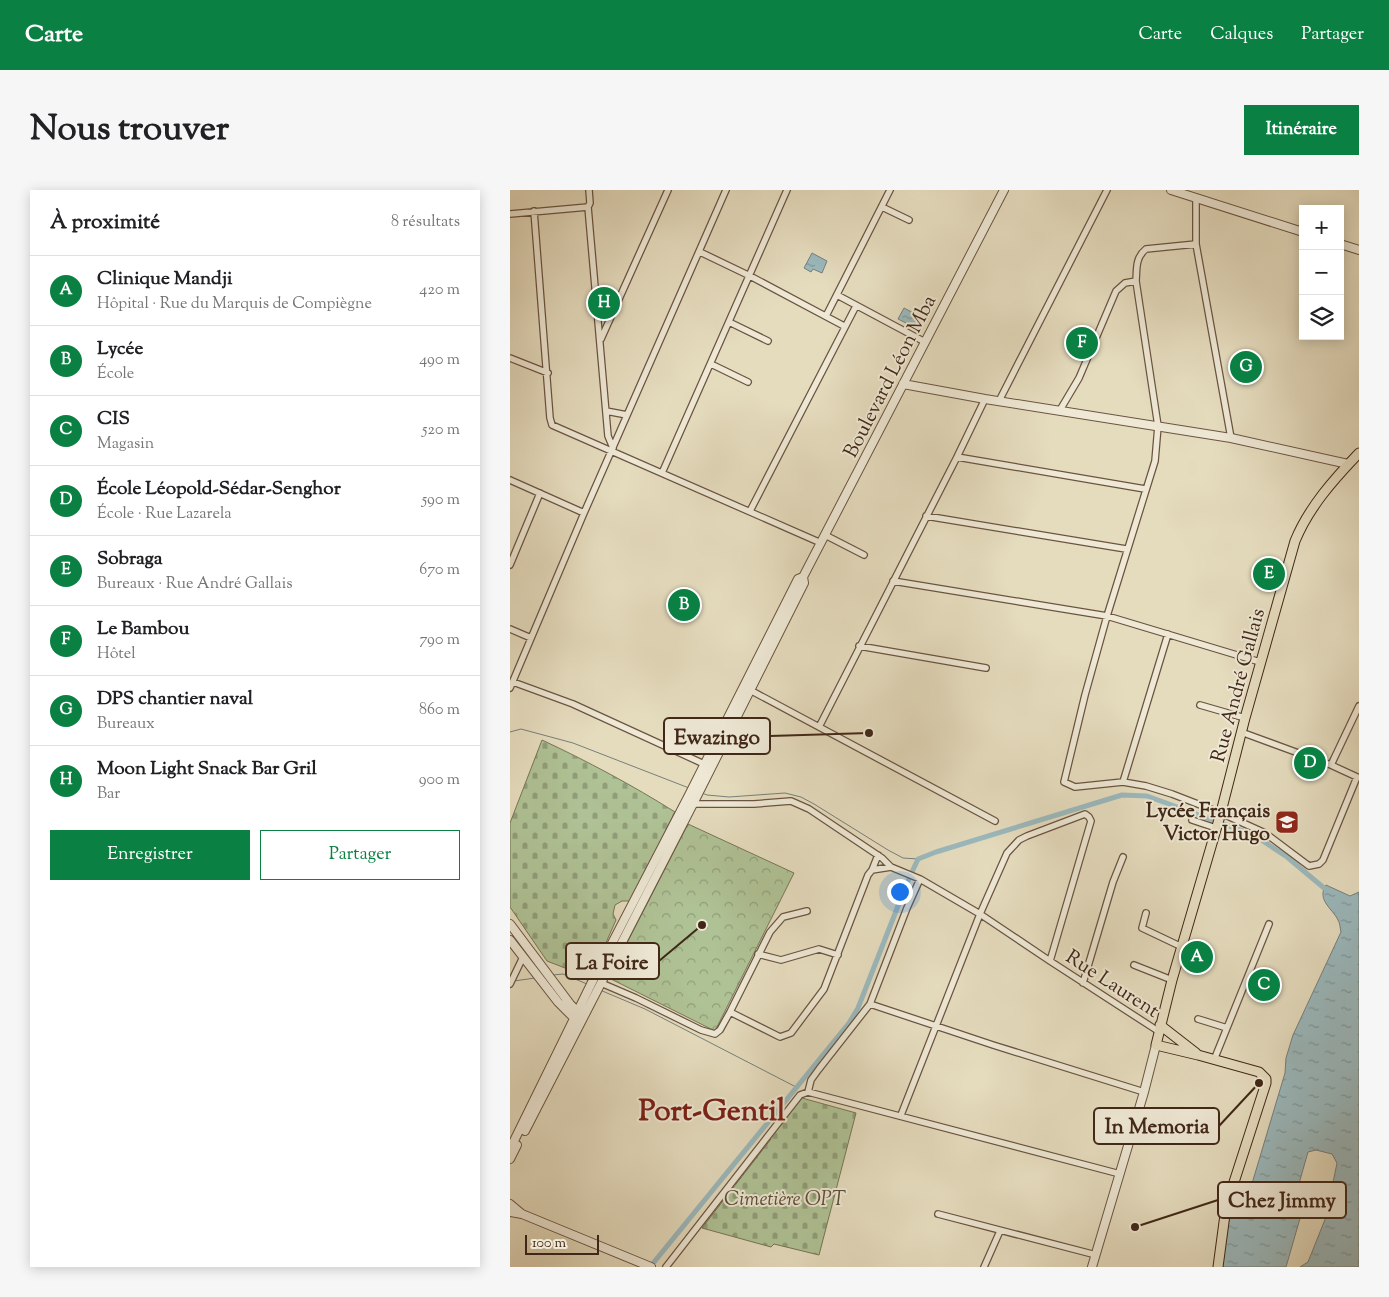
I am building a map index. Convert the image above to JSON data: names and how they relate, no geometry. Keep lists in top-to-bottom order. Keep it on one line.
{"streets":{"main road":["Rue André Gallais"],"street":["Boulevard Léon Mba","Rue Laurent"]},"crossings":[["Boulevard Léon Mba","Rue Laurent"],["Rue André Gallais","Rue Laurent"]],"districts":["Port-Gentil"],"parks":["Cimetière OPT"],"places":{"other":["Ewazingo","La Foire","In Memoria","Chez Jimmy"],"school or university":["Lycée Français Victor Hugo"]},"scale_bar":"100 m","page":{"header":"Carte","nav":["Carte","Calques","Partager"],"title":"Nous trouver","buttons":["Itinéraire",["Enregistrer","Partager"]],"heading":["À proximité","8 résultats"],"map_buttons":["+","−"],"list":[{"mark":"A","name":"Clinique Mandji","note":"Hôpital · Rue du Marquis de Compiègne","value":"420 m"},{"mark":"B","name":"Lycée","note":"École","value":"490 m"},{"mark":"C","name":"CIS","note":"Magasin","value":"520 m"},{"mark":"D","name":"École Léopold-Sédar-Senghor","note":"École · Rue Lazarela","value":"590 m"},{"mark":"E","name":"Sobraga","note":"Bureaux · Rue André Gallais","value":"670 m"},{"mark":"F","name":"Le Bambou","note":"Hôtel","value":"790 m"},{"mark":"G","name":"DPS chantier naval","note":"Bureaux","value":"860 m"},{"mark":"H","name":"Moon Light Snack Bar Gril","note":"Bar","value":"900 m"}],"pins":["H","F","G","E","B","D","A","C"],"scale":"100 m"}}
